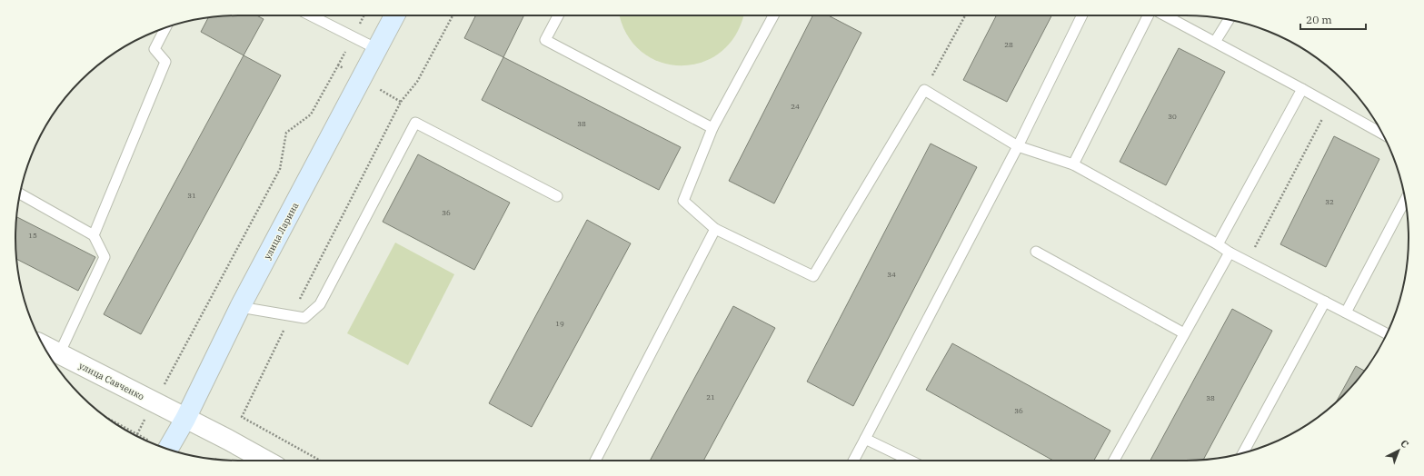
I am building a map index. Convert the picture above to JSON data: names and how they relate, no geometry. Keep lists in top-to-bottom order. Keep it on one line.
{"streets":{"main road":["улица Ларина"],"street":["улица Савченко"]},"crossings":[["улица Ларина","улица Савченко"]],"house_numbers":["28","24","30","38","31","32","36","15","34","19","21","38","36"],"scale_bar":"20 m","north":"top right"}
